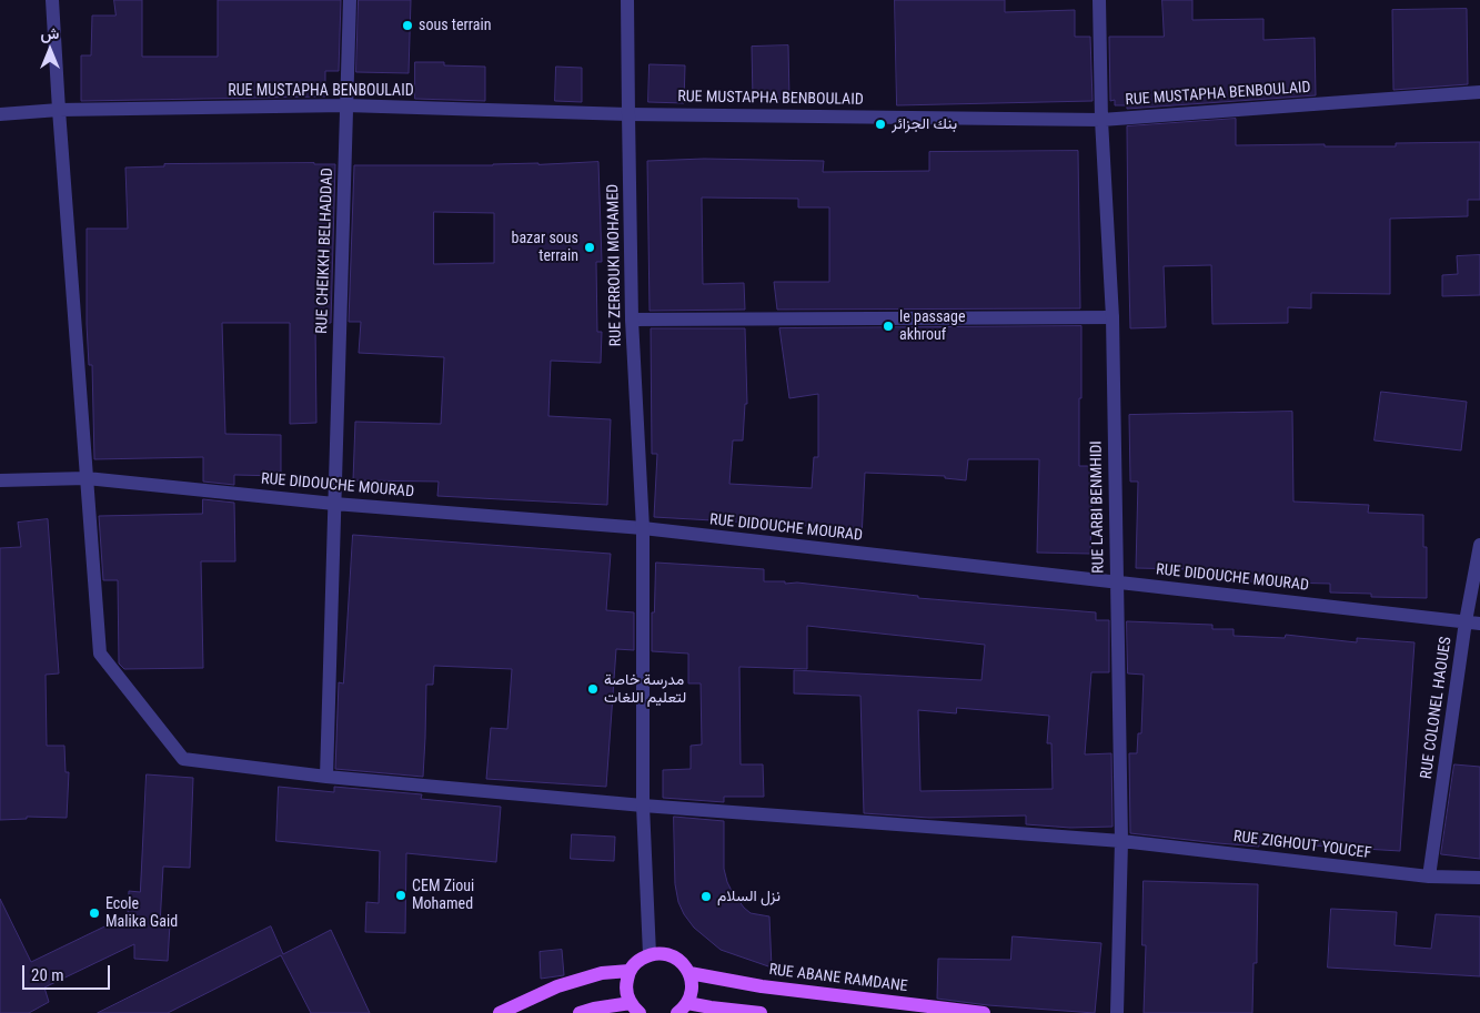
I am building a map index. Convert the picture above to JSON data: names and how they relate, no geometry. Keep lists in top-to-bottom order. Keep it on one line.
{"streets":{"main road":["RUE ABANE RAMDANE"],"street":["RUE MUSTAPHA BENBOULAID","RUE CHEIKKH BELHADDAD","RUE ZERROUKI MOHAMED","RUE DIDOUCHE MOURAD","RUE LARBI BENMHIDI","RUE COLONEL HAOUES","RUE ZIGHOUT YOUCEF"]},"crossings":[["RUE MUSTAPHA BENBOULAID","RUE CHEIKKH BELHADDAD"],["RUE MUSTAPHA BENBOULAID","RUE ZERROUKI MOHAMED"],["RUE MUSTAPHA BENBOULAID","RUE LARBI BENMHIDI"],["RUE MUSTAPHA BENBOULAID","RUE ZIGHOUT YOUCEF"],["RUE CHEIKKH BELHADDAD","RUE DIDOUCHE MOURAD"],["RUE CHEIKKH BELHADDAD","RUE ZIGHOUT YOUCEF"],["RUE ZERROUKI MOHAMED","RUE DIDOUCHE MOURAD"],["RUE ZERROUKI MOHAMED","RUE ZIGHOUT YOUCEF"],["RUE DIDOUCHE MOURAD","RUE LARBI BENMHIDI"],["RUE DIDOUCHE MOURAD","RUE COLONEL HAOUES"],["RUE DIDOUCHE MOURAD","RUE ZIGHOUT YOUCEF"],["RUE LARBI BENMHIDI","RUE ZIGHOUT YOUCEF"],["RUE COLONEL HAOUES","RUE ZIGHOUT YOUCEF"]],"places":["sous terrain","بنك الجزائر","bazar sous terrain","le passage akhrouf","مدرسة خاصة لتعليم اللغات","CEM Zioui Mohamed","نزل السلام","Ecole Malika Gaid"],"scale_bar":"20 m","north":"top"}
